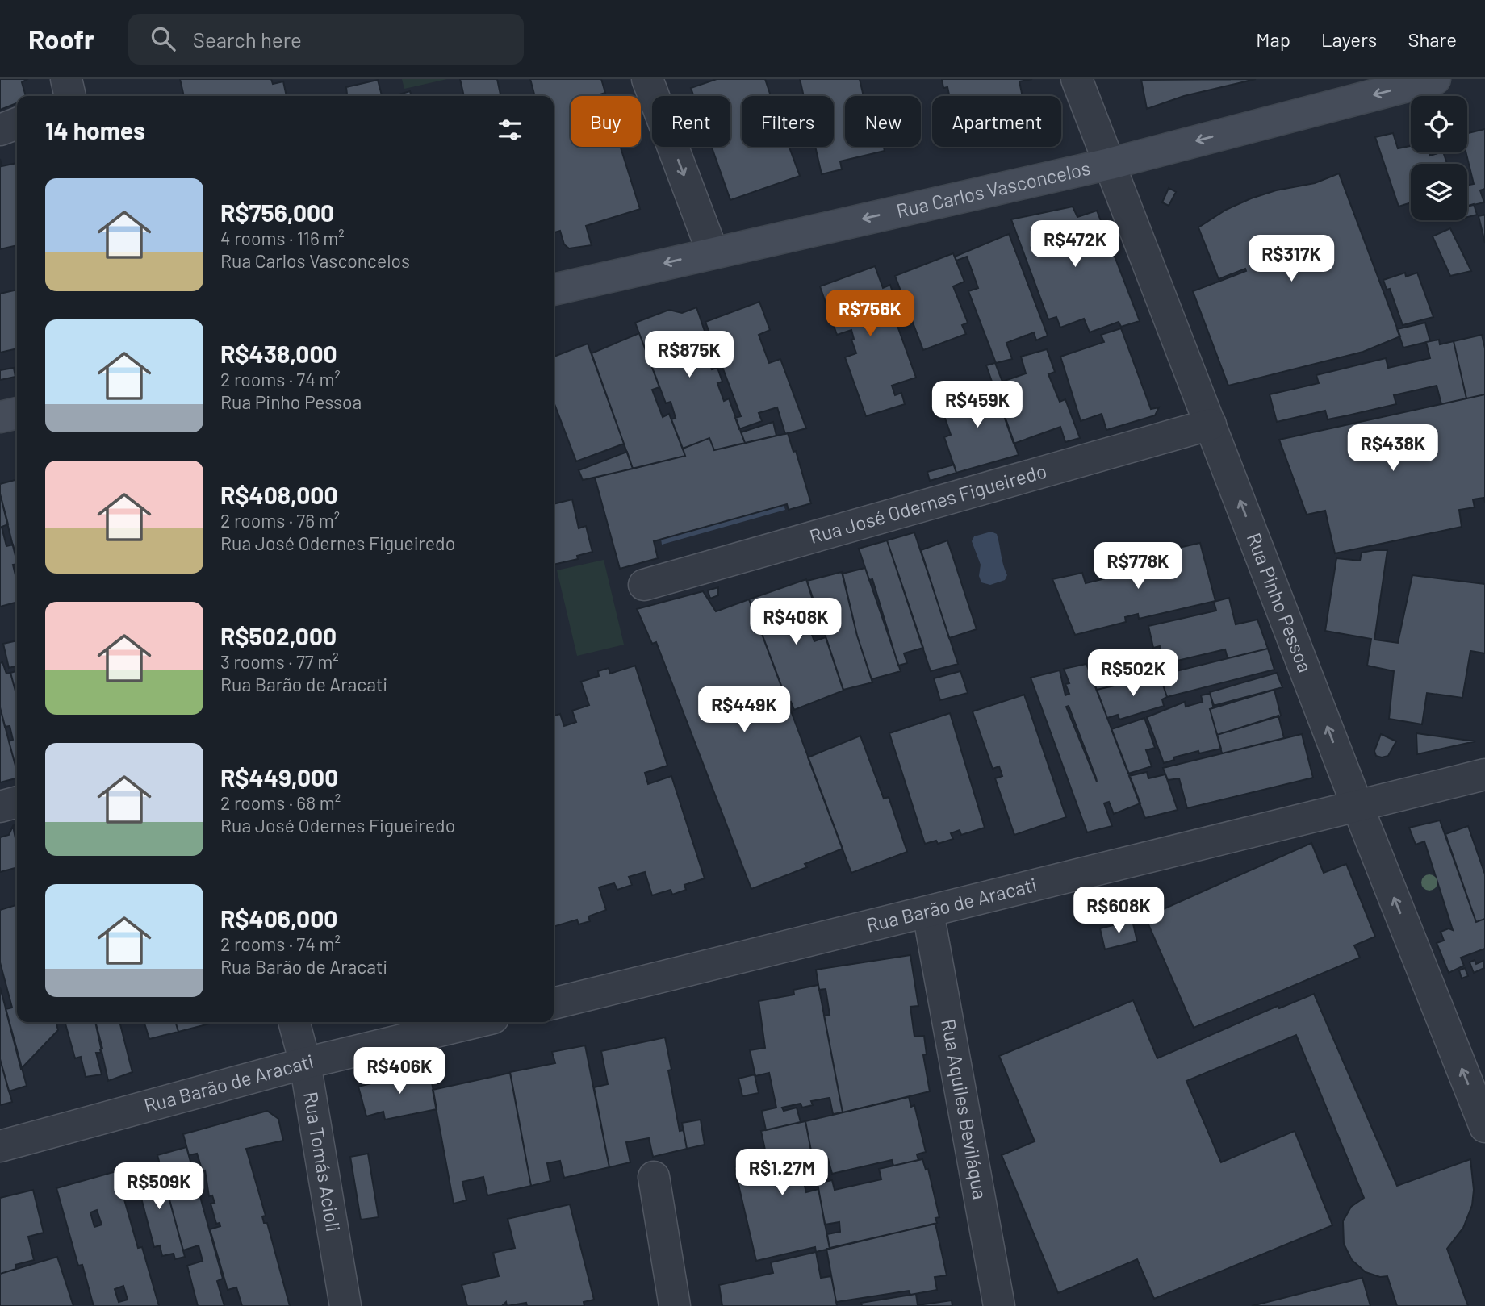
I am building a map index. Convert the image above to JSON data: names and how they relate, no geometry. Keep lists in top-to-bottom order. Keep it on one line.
{"streets":{"main road":["Rua Carlos Vasconcelos"],"street":["Rua José Odernes Figueiredo","Rua Pinho Pessoa","Rua Barão de Aracati","Rua Aquiles Beviláqua","Rua Tomás Acioli"]},"crossings":[["Rua Carlos Vasconcelos","Rua Pinho Pessoa"],["Rua José Odernes Figueiredo","Rua Pinho Pessoa"],["Rua Pinho Pessoa","Rua Barão de Aracati"],["Rua Barão de Aracati","Rua Aquiles Beviláqua"],["Rua Barão de Aracati","Rua Tomás Acioli"]],"one_way":["Rua Carlos Vasconcelos","Rua Pinho Pessoa"],"page":{"header":"Roofr","search":"Search here","nav":["Map","Layers","Share"],"chip":["Buy","Rent","Filters","New","Apartment"],"heading":"14 homes","list":[{"name":"R$756,000","note":"4 rooms · 116 m² · Rua Carlos Vasconcelos"},{"name":"R$438,000","note":"2 rooms · 74 m² · Rua Pinho Pessoa"},{"name":"R$408,000","note":"2 rooms · 76 m² · Rua José Odernes Figueiredo"},{"name":"R$502,000","note":"3 rooms · 77 m² · Rua Barão de Aracati"},{"name":"R$449,000","note":"2 rooms · 68 m² · Rua José Odernes Figueiredo"},{"name":"R$406,000","note":"2 rooms · 74 m² · Rua Barão de Aracati"}],"price":["R$472K","R$317K","R$756K","R$875K","R$459K","R$438K","R$778K","R$408K","R$502K","R$449K","R$608K","R$406K","R$1.27M","R$509K"]}}
